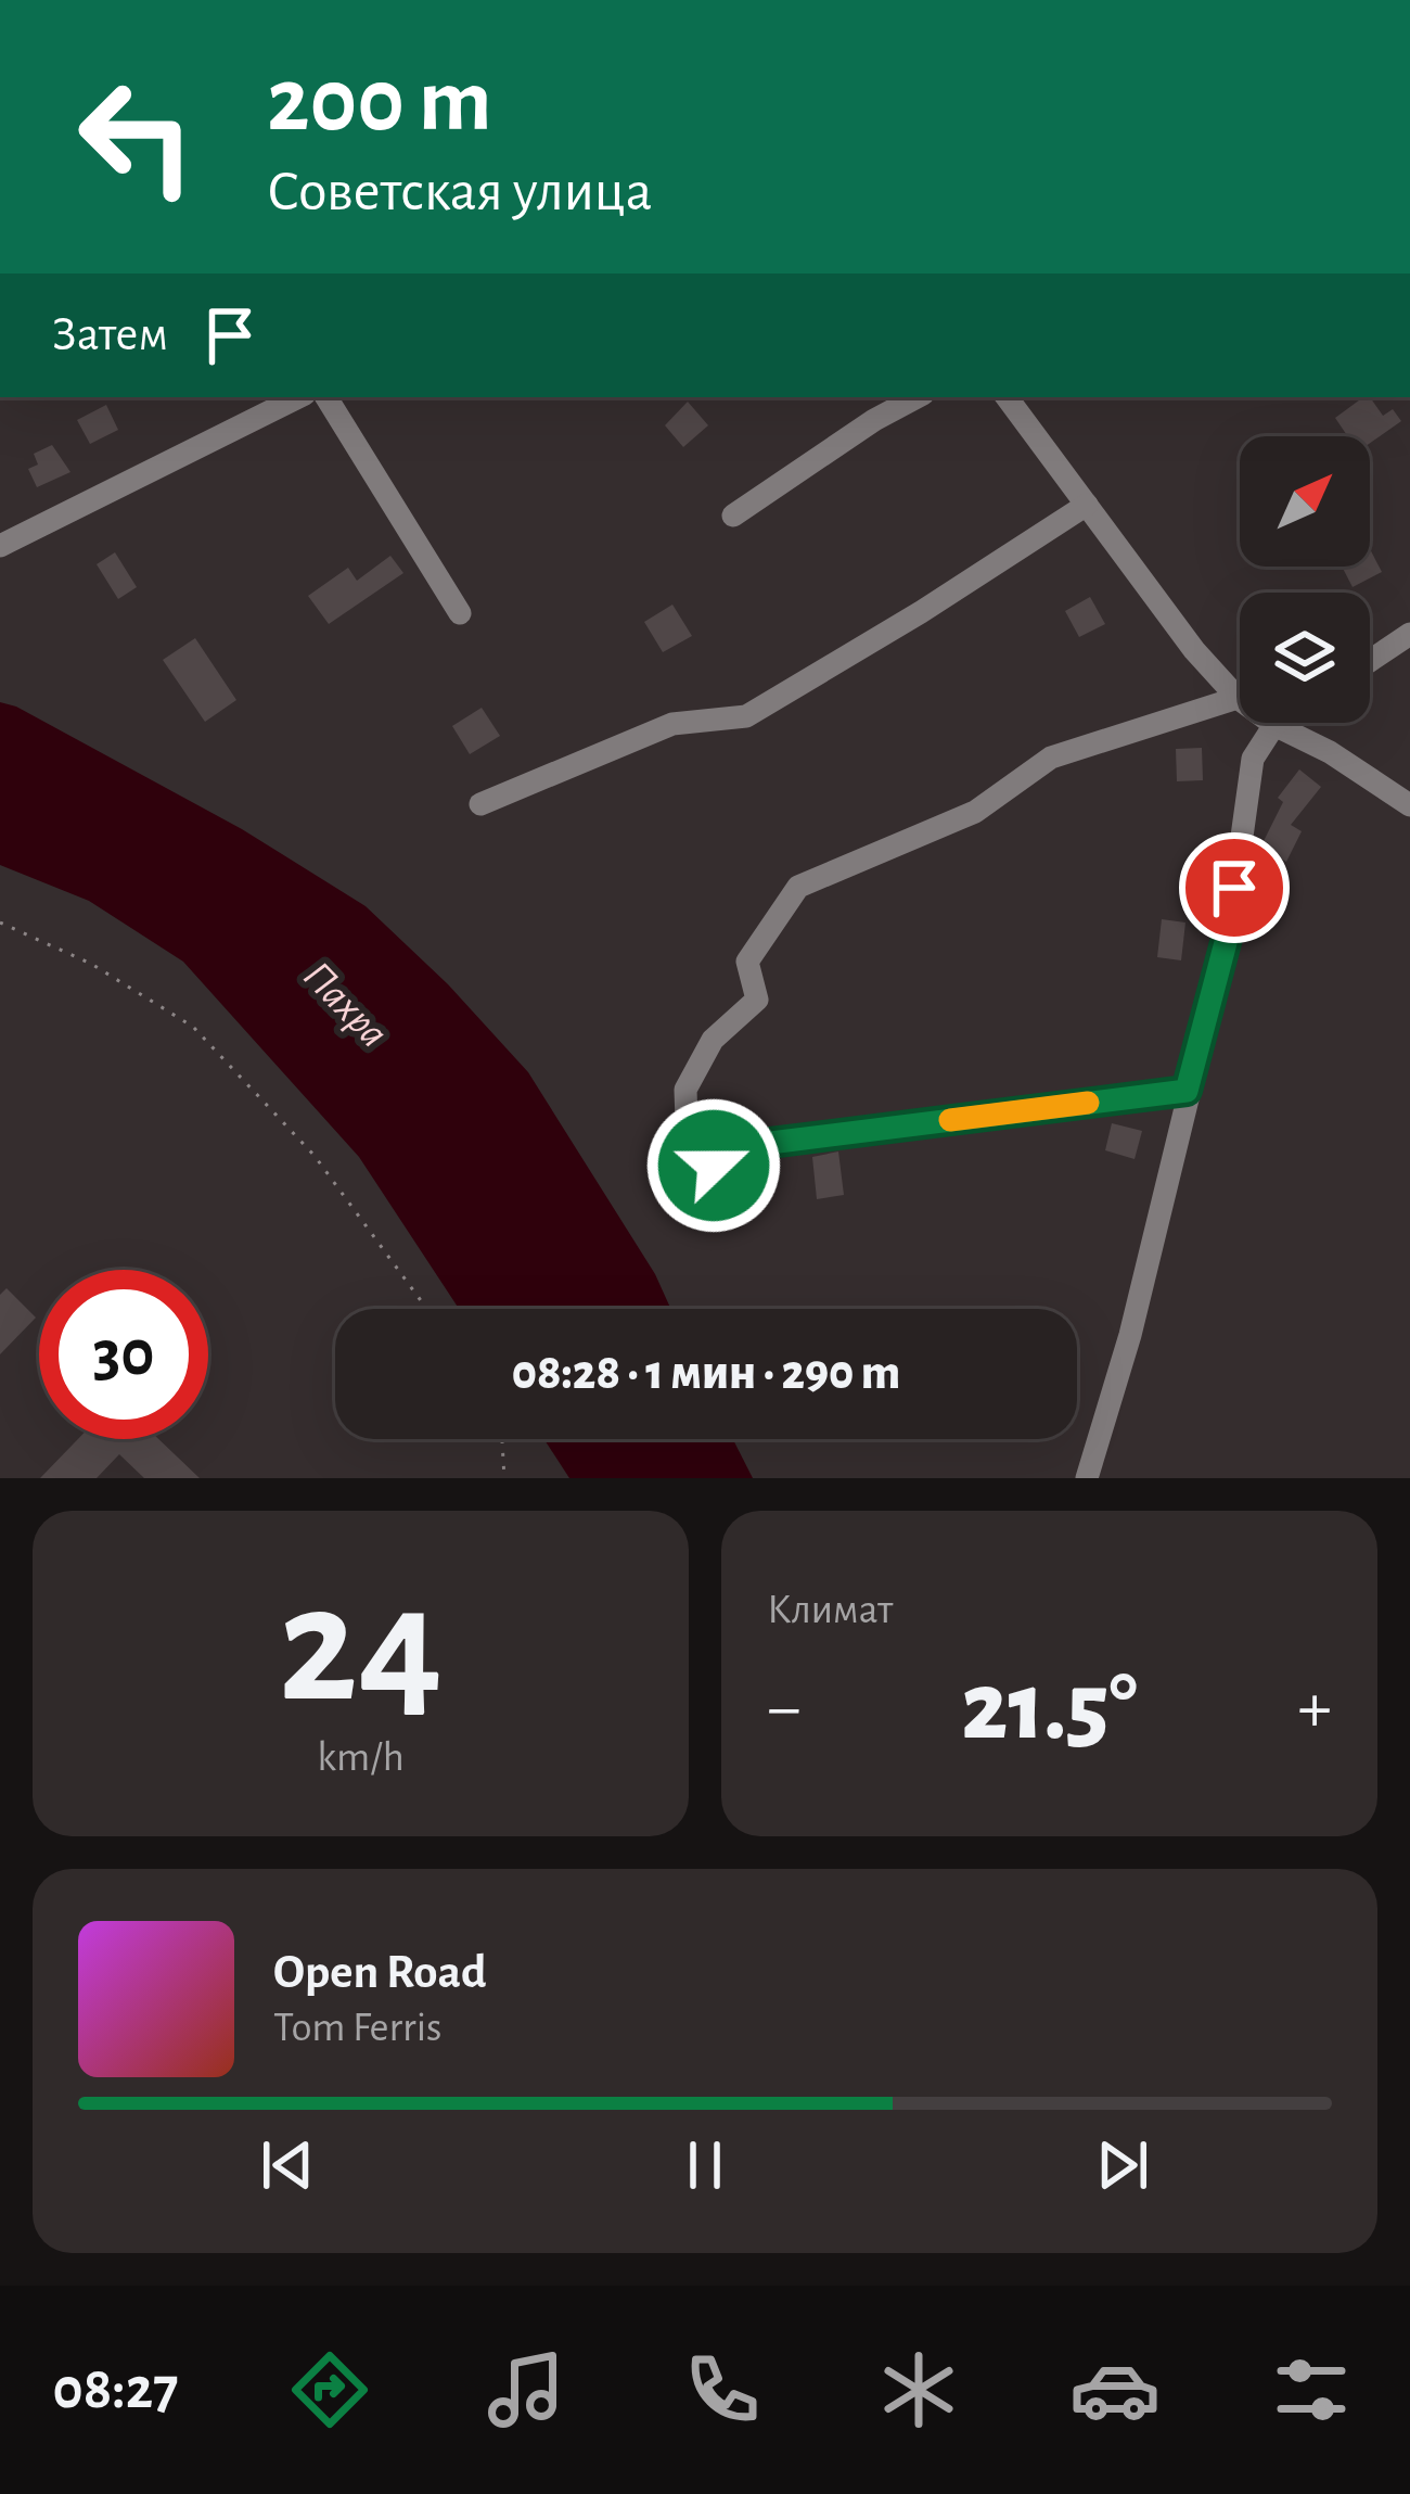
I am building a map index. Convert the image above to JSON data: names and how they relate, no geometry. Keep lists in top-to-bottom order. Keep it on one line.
{"water":["Пахра"],"north":"top right","page":{"turn":["200 m","Советская улица"],"then":"Затем","limit":"30","trip":"08:28 · 1 мин · 290 m","tile":[["24","km/h"],"Климат"],"heat":["−","21.5°","+"],"song":["Open Road","Tom Ferris"],"tabs":"08:27"}}
